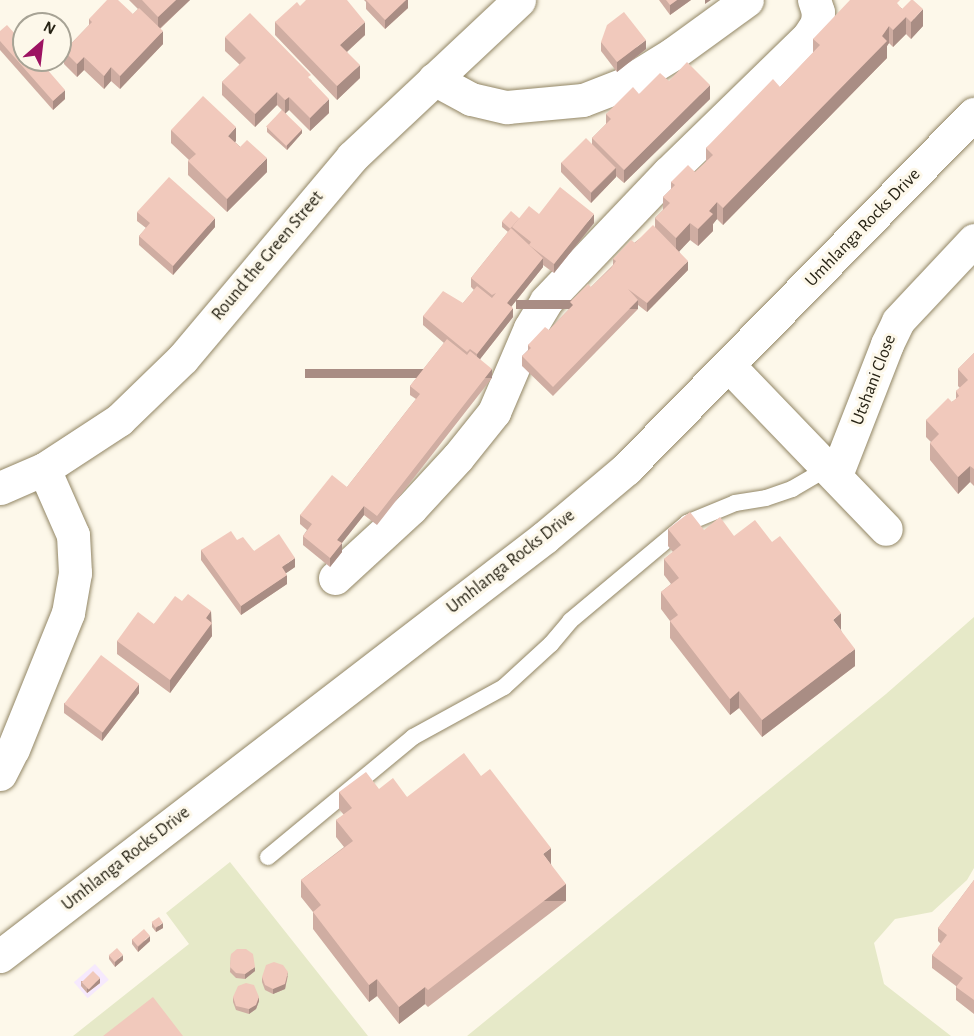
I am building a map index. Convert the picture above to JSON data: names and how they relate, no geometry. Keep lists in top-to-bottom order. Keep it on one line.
{"streets":{"street":["Umhlanga Rocks Drive","Round the Green Street","Utshani Close"]},"north":"top right"}
